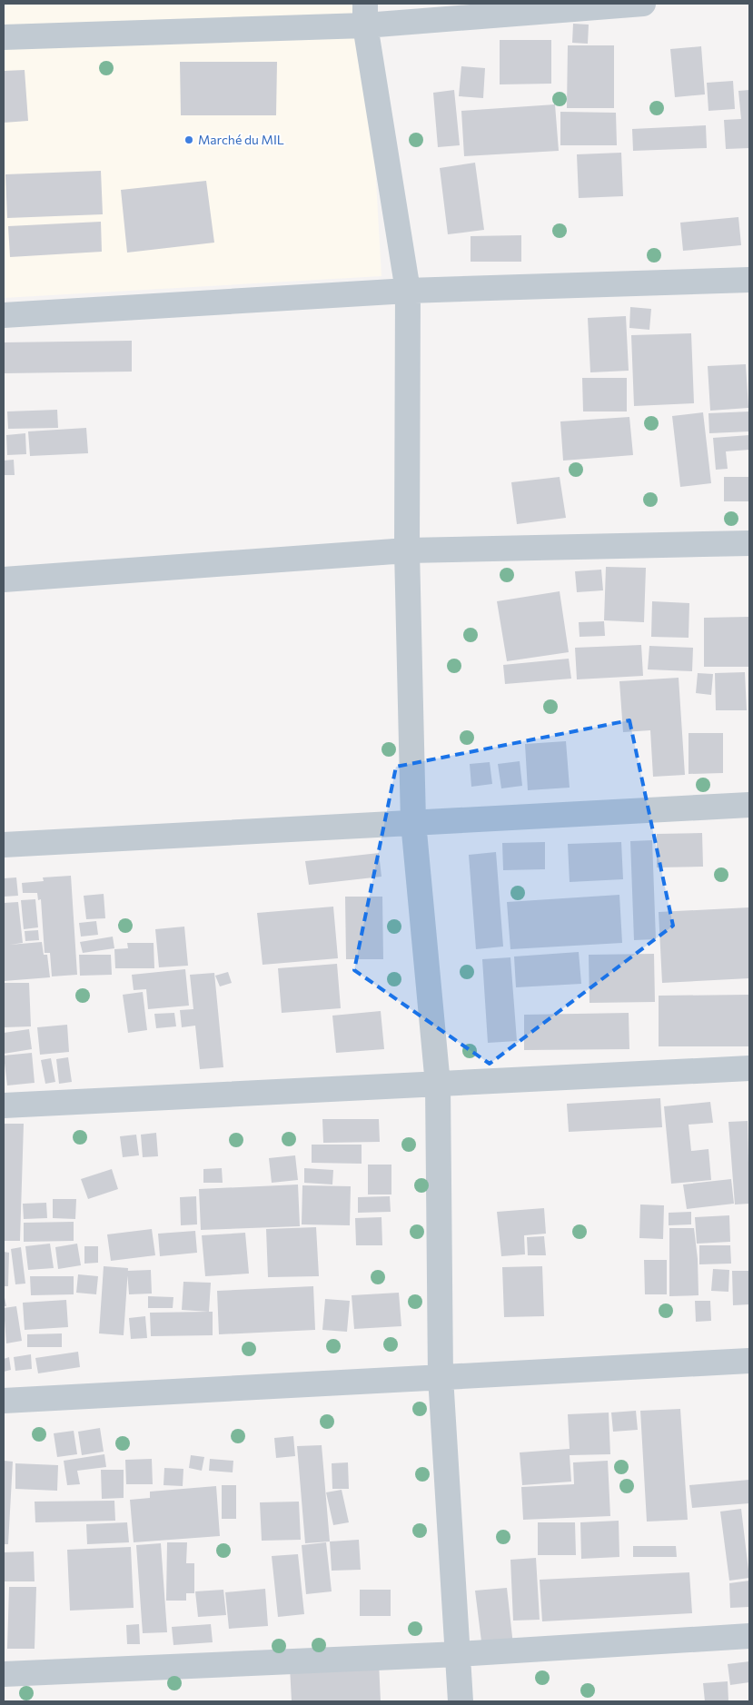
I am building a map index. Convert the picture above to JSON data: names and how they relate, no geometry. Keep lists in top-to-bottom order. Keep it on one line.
{"places":["Marché du MIL"]}
